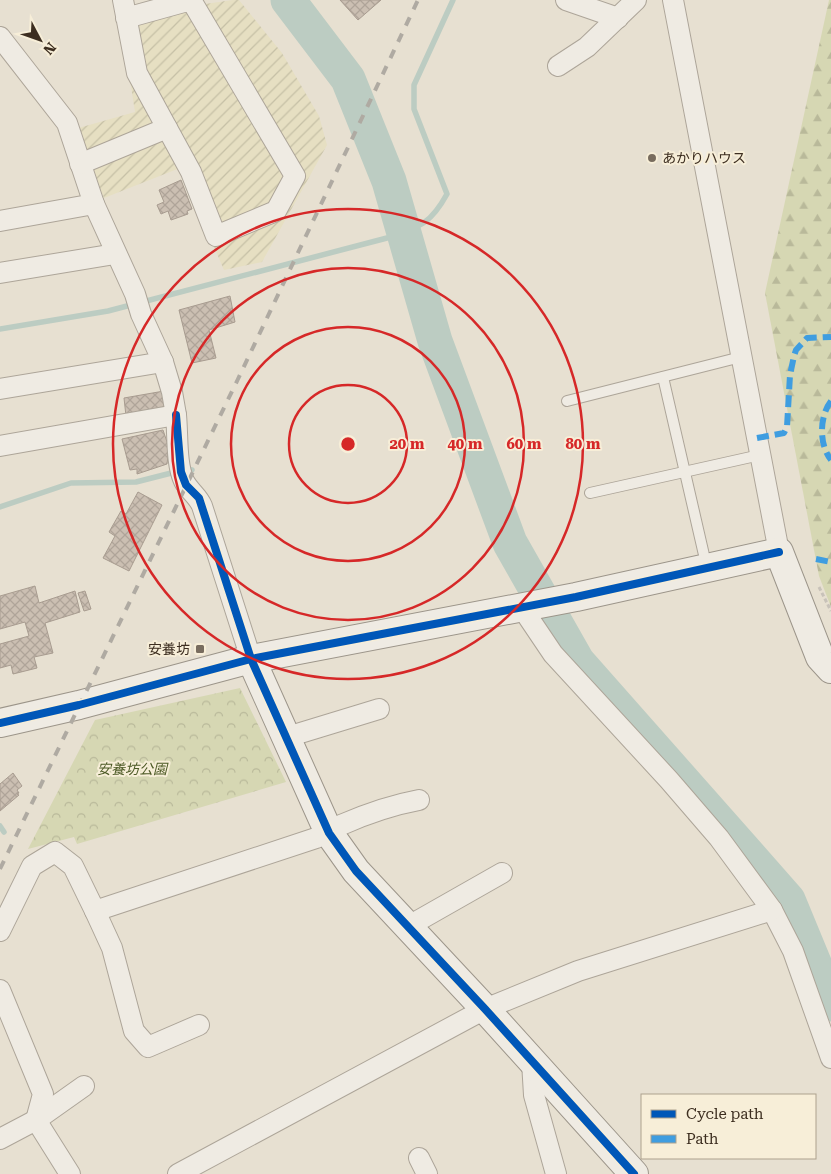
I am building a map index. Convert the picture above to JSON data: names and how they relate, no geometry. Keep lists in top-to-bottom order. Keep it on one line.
{"parks":["安養坊公園"],"places":{"other":["あかりハウス"],"transit":["安養坊"]},"legend":["Cycle path","Path"],"north":"bottom right","rings":["20 m","40 m","60 m","80 m"]}
